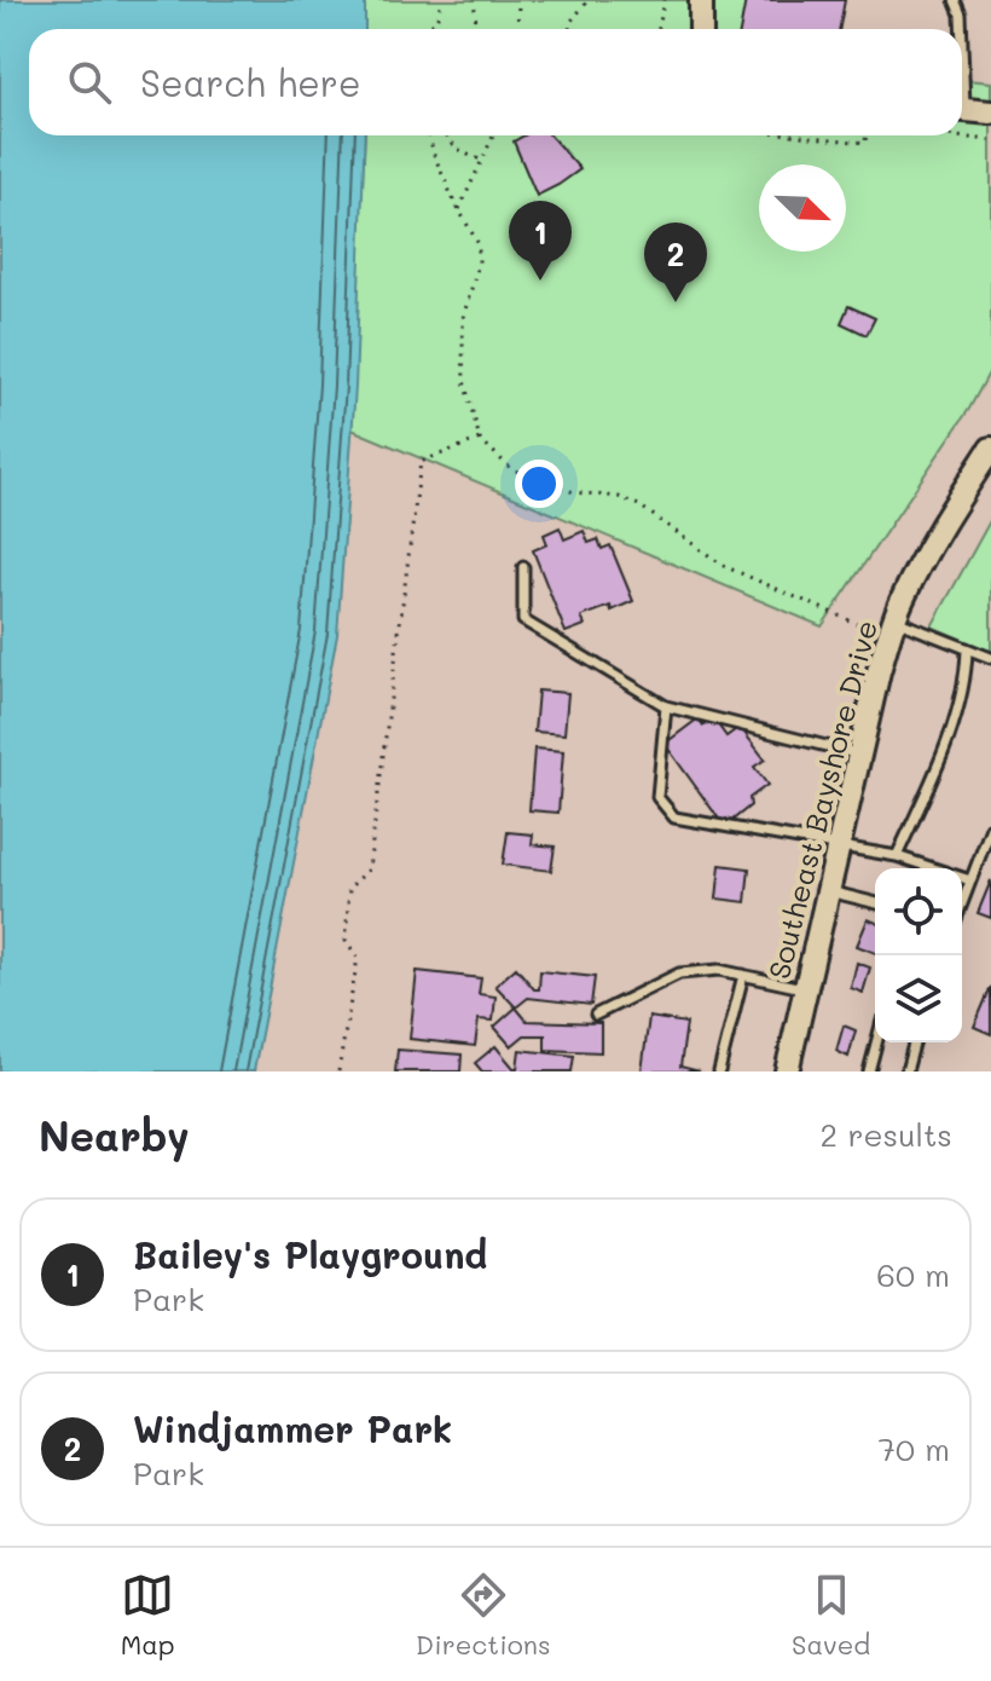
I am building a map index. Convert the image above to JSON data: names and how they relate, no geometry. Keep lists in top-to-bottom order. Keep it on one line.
{"streets":{"street":["Southeast Bayshore Drive"]},"north":"bottom right","page":{"search":"Search here","pins":["1","2"],"heading":["Nearby","2 results"],"list":[{"mark":"1","name":"Bailey's Playground","note":"Park","value":"60 m"},{"mark":"2","name":"Windjammer Park","note":"Park","value":"70 m"}],"nav":["Map","Directions","Saved"]}}
